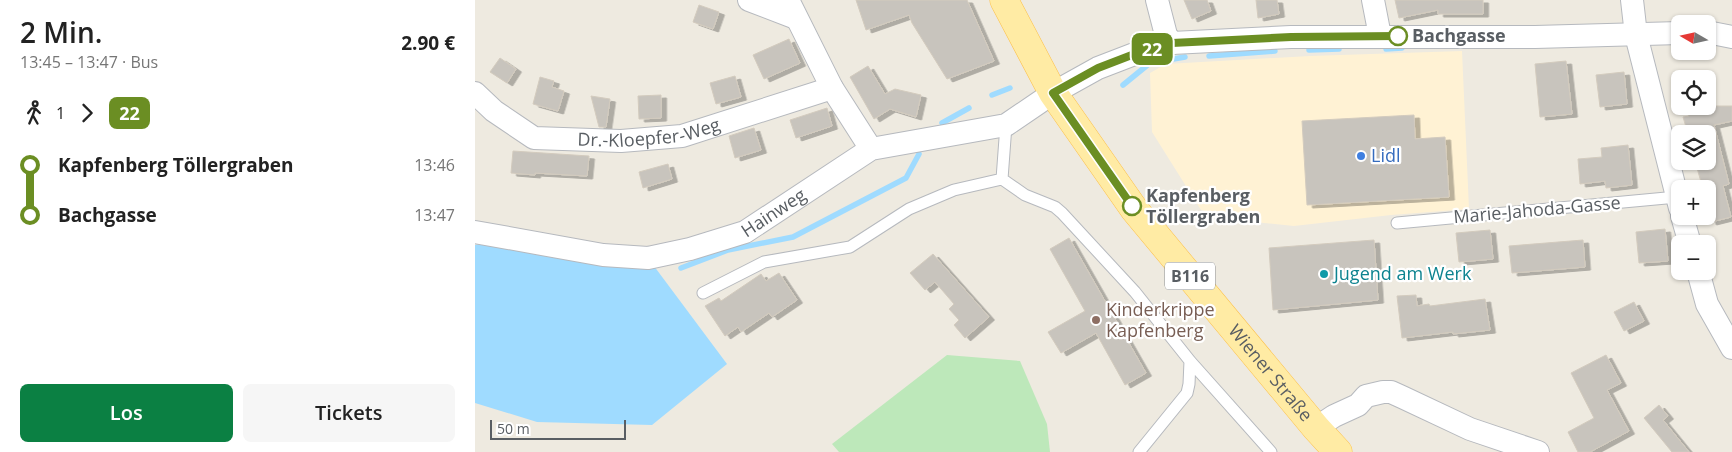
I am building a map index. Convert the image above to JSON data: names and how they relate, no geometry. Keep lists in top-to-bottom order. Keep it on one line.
{"streets":{"main road":["B116","Wiener Straße"],"street":["Dr.-Kloepfer-Weg","Hainweg"],"lane":["Marie-Jahoda-Gasse"]},"crossings":[["Hainweg","Wiener Straße"]],"places":["Bachgasse","Lidl","Kapfenberg Töllergraben","Jugend am Werk","Kinderkrippe Kapfenberg"],"lines":["bus line 22"],"scale_bar":"50 m","north":"left","page":{"heading":["2 Min.","13:45 – 13:47 · Bus","2.90 €"],"on_map":"22","map_buttons":["+","−"],"legs":["1","22"],"list":[{"name":"Kapfenberg Töllergraben","value":"13:46"},{"name":"Bachgasse","value":"13:47"}],"buttons":["Los","Tickets"],"scale":"50 m"}}
